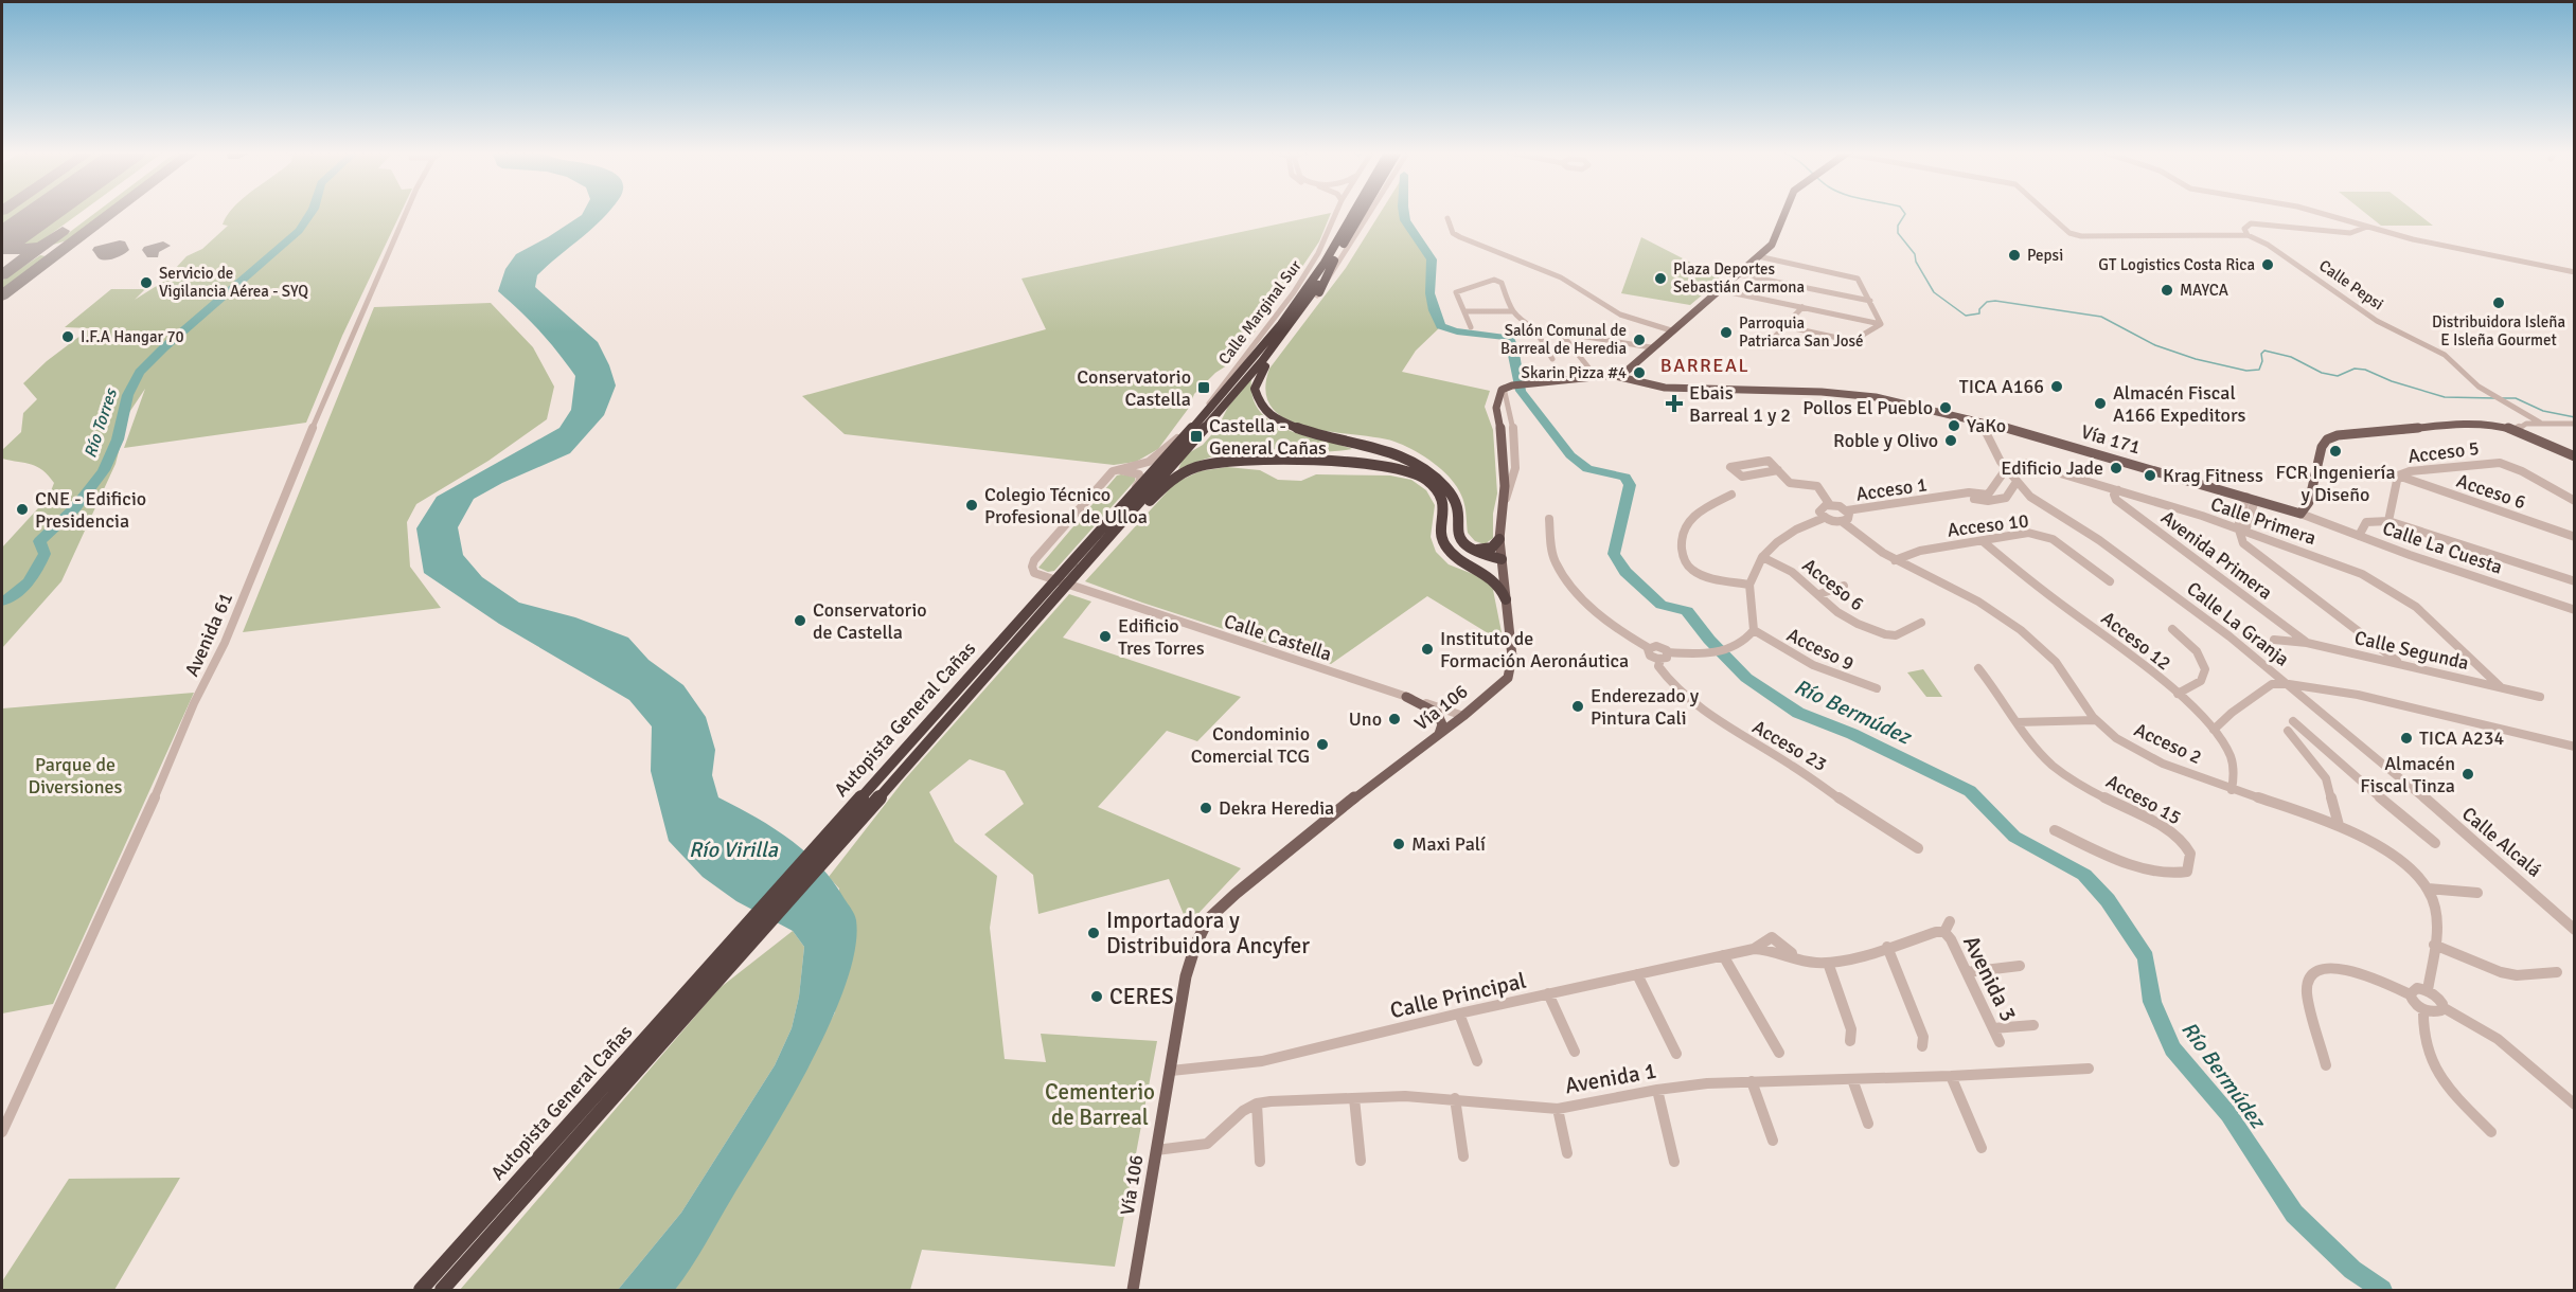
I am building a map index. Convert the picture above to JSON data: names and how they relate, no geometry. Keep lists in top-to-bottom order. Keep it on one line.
{"streets":{"highway":["Autopista General Cañas"],"main road":["Vía 171","Vía 106"],"street":["Calle Pepsi","Calle Marginal Sur","Acceso 5","Acceso 1","Acceso 6","Calle Primera","Acceso 10","Calle La Cuesta","Avenida Primera","Calle La Granja","Avenida 61","Calle Castella","Acceso 12","Acceso 9","Calle Segunda","Acceso 2","Acceso 23","Acceso 15","Calle Alcalá","Avenida 3","Calle Principal","Avenida 1"]},"crossings":[["Calle Marginal Sur","Autopista General Cañas"],["Vía 171","Calle La Cuesta"],["Vía 171","Calle La Granja"],["Acceso 5","Acceso 6"],["Acceso 1","Calle La Granja"],["Calle Primera","Avenida Primera"],["Calle Primera","Calle Segunda"],["Acceso 10","Acceso 12"],["Acceso 10","Acceso 2"],["Avenida Primera","Calle Segunda"],["Calle La Granja","Calle Alcalá"],["Calle Castella","Vía 106"],["Acceso 12","Acceso 2"],["Vía 106","Calle Principal"],["Avenida 3","Calle Principal"]],"districts":["BARREAL"],"water":["Río Torres","Río Bermúdez","Río Virilla"],"parks":["Parque de Diversiones","Cementerio de Barreal"],"places":{"other":["Pepsi","GT Logistics Costa Rica","Plaza Deportes Sebastián Carmona","Servicio de Vigilancia Aérea - SYQ","MAYCA","Distribuidora Isleña E Isleña Gourmet","Parroquia Patriarca San José","I.F.A Hangar 70","Salón Comunal de Barreal de Heredia","Skarin Pizza #4","TICA A166","Almacén Fiscal A166 Expeditors","Pollos El Pueblo","YaKo","Roble y Olivo","FCR Ingeniería y Diseño","Edificio Jade","Krag Fitness","Colegio Técnico Profesional de Ulloa","CNE - Edificio Presidencia","Conservatorio de Castella","Edificio Tres Torres","Instituto de Formación Aeronáutica","Enderezado y Pintura Cali","Uno","TICA A234","Condominio Comercial TCG","Almacén Fiscal Tinza","Dekra Heredia","Maxi Palí","Importadora y Distribuidora Ancyfer","CERES"],"transit":["Conservatorio Castella","Castella - General Cañas"],"health":["Ebais Barreal 1 y 2"]}}
